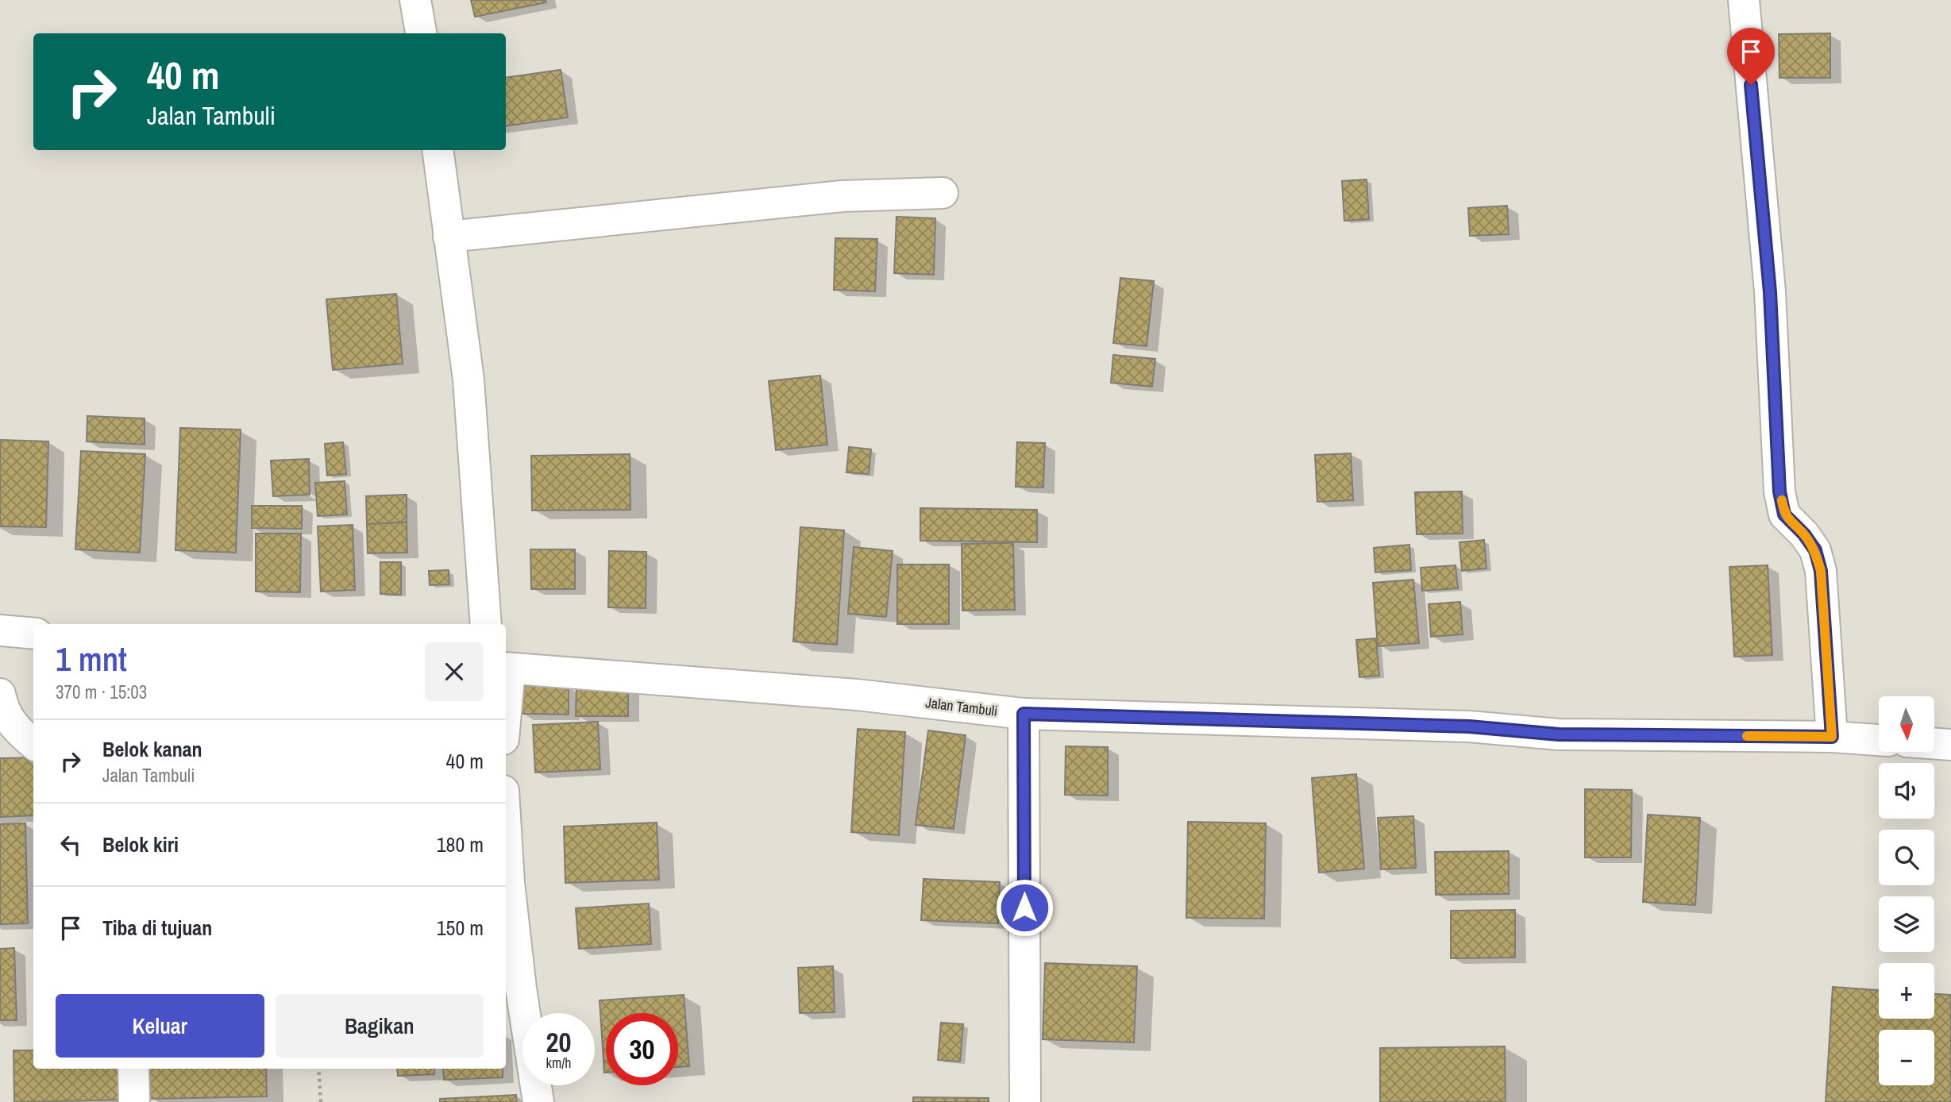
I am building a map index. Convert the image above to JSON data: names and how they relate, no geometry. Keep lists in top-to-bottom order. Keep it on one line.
{"streets":{"street":["Jalan Tambuli"]},"north":"bottom","page":{"turn":["40 m","Jalan Tambuli"],"heading":["1 mnt","370 m · 15:03"],"map_buttons":["+","−"],"list":[{"name":"Belok kanan","note":"Jalan Tambuli","value":"40 m"},{"name":"Belok kiri","value":"180 m"},{"name":"Tiba di tujuan","value":"150 m"}],"buttons":["Keluar","Bagikan"],"speed":"20 km/h","limit":"30"}}
